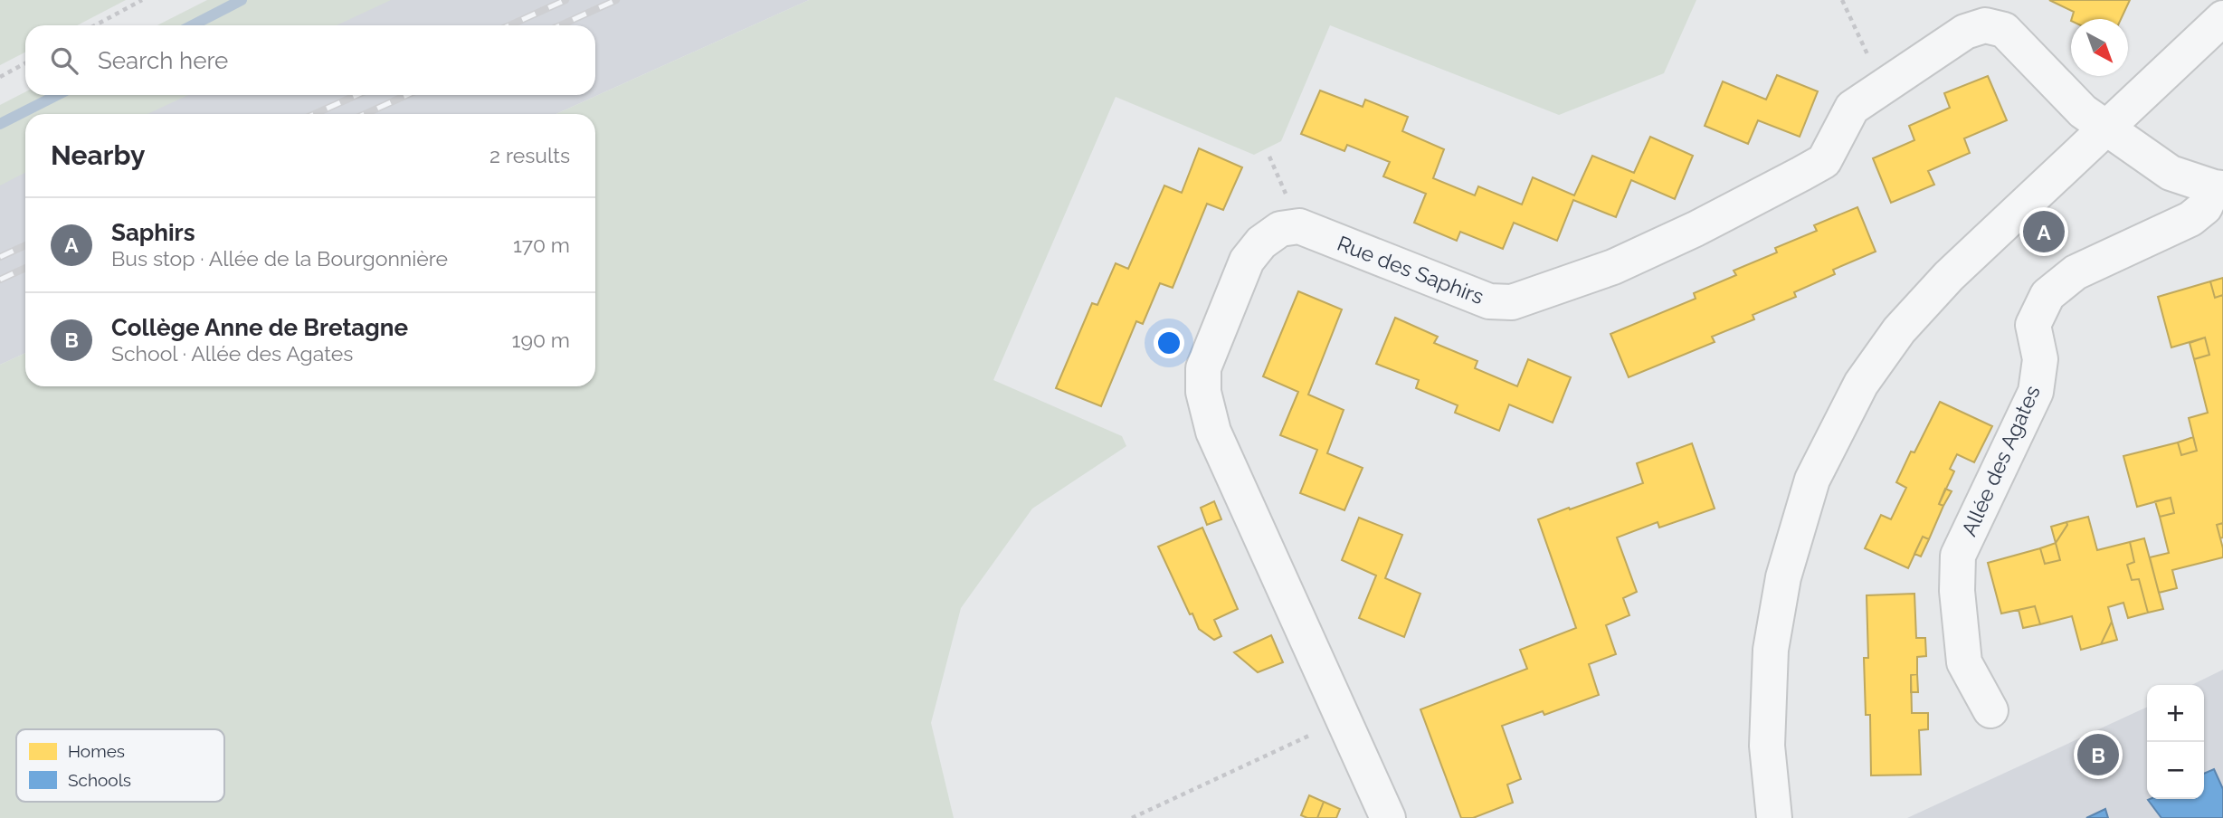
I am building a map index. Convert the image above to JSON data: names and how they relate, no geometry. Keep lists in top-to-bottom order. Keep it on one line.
{"streets":{"street":["Rue des Saphirs","Allée des Agates"]},"crossings":[["Rue des Saphirs","Allée des Agates"]],"legend":["Homes","Schools"],"north":"bottom right","page":{"search":"Search here","heading":["Nearby","2 results"],"list":[{"mark":"A","name":"Saphirs","note":"Bus stop · Allée de la Bourgonnière","value":"170 m"},{"mark":"B","name":"Collège Anne de Bretagne","note":"School · Allée des Agates","value":"190 m"}],"pins":["A","B"],"map_buttons":["+","−"]}}
